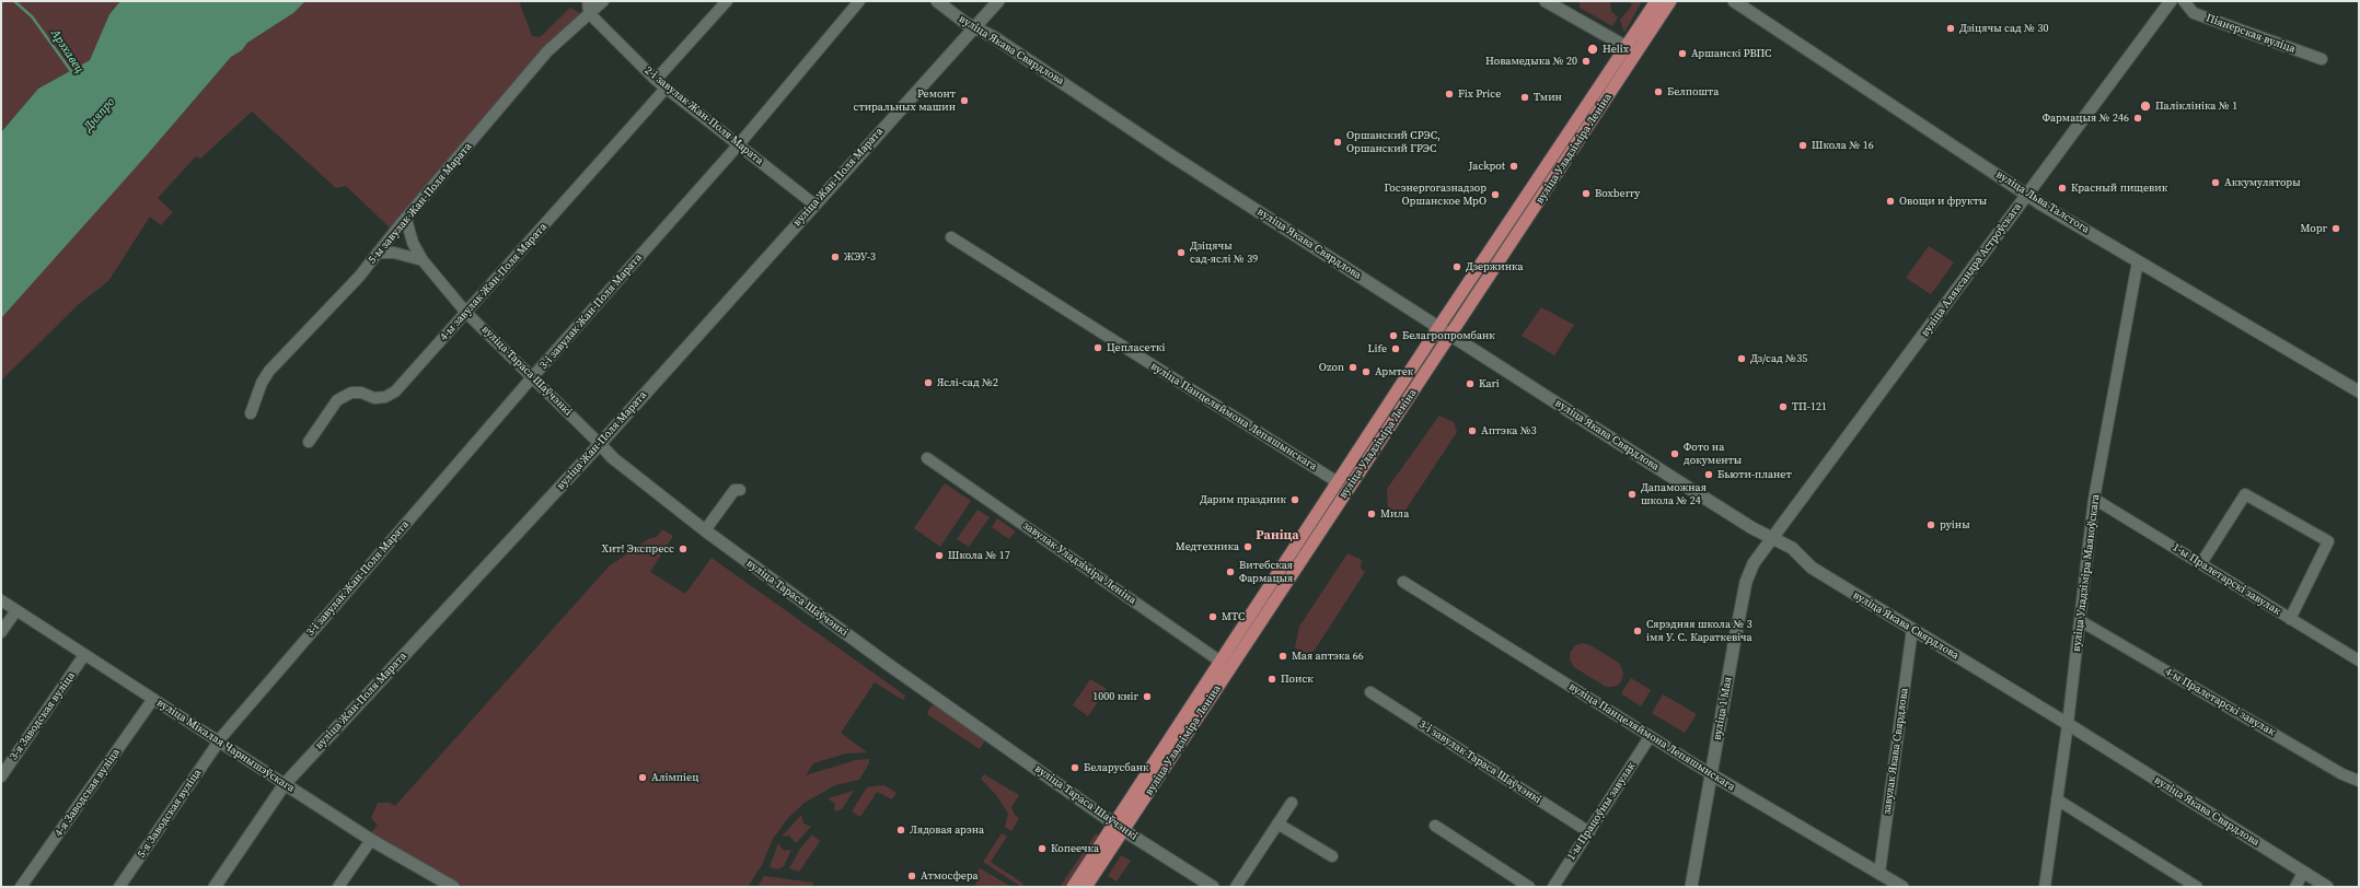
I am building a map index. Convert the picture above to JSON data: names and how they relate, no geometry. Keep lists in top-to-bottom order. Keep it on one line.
{"streets":{"main road":["вуліца Уладзіміра Леніна"],"street":["Піянерская вуліца","вуліца Якава Свярдлова","2-і завулак Жан-Поля Марата","вуліца Жан-Поля Марата","вуліца Льва Талстога","5-ы завулак Жан-Поля Марата","вуліца Аляксандра Астроўскага","4-ы завулак Жан-Поля Марата","3-і завулак Жан-Поля Марата","вуліца Тараса Шаўчэнкі","вуліца Панцеляймона Лепяшынскага","завулак Уладзіміра Леніна","вуліца Уладзіміра Маякоўскага","1-ы Пралетарскі завулак","4-ы Пралетарскі завулак","вуліца 1 Мая","3-я Заводская вуліца","вуліца Мікалая Чарнышэўскага","завулак Якава Свярдлова","3-і завулак Тараса Шаўчэнкі","4-я Заводская вуліца","1-ы Працоўны завулак","5-я Заводская вуліца"]},"crossings":[["вуліца Якава Свярдлова","вуліца Уладзіміра Леніна"],["вуліца Якава Свярдлова","вуліца Жан-Поля Марата"],["вуліца Якава Свярдлова","вуліца Аляксандра Астроўскага"],["вуліца Якава Свярдлова","вуліца Уладзіміра Маякоўскага"],["вуліца Якава Свярдлова","вуліца 1 Мая"],["вуліца Якава Свярдлова","завулак Якава Свярдлова"],["2-і завулак Жан-Поля Марата","вуліца Жан-Поля Марата"],["2-і завулак Жан-Поля Марата","5-ы завулак Жан-Поля Марата"],["2-і завулак Жан-Поля Марата","4-ы завулак Жан-Поля Марата"],["2-і завулак Жан-Поля Марата","3-і завулак Жан-Поля Марата"],["вуліца Уладзіміра Леніна","вуліца Тараса Шаўчэнкі"],["вуліца Уладзіміра Леніна","вуліца Панцеляймона Лепяшынскага"],["вуліца Уладзіміра Леніна","завулак Уладзіміра Леніна"],["вуліца Жан-Поля Марата","вуліца Тараса Шаўчэнкі"],["вуліца Жан-Поля Марата","вуліца Мікалая Чарнышэўскага"],["вуліца Льва Талстога","вуліца Аляксандра Астроўскага"],["вуліца Льва Талстога","вуліца Уладзіміра Маякоўскага"],["5-ы завулак Жан-Поля Марата","вуліца Тараса Шаўчэнкі"],["вуліца Аляксандра Астроўскага","вуліца 1 Мая"],["4-ы завулак Жан-Поля Марата","вуліца Тараса Шаўчэнкі"],["3-і завулак Жан-Поля Марата","вуліца Тараса Шаўчэнкі"],["3-і завулак Жан-Поля Марата","вуліца Мікалая Чарнышэўскага"],["3-і завулак Жан-Поля Марата","5-я Заводская вуліца"],["вуліца Панцеляймона Лепяшынскага","вуліца 1 Мая"],["вуліца Панцеляймона Лепяшынскага","завулак Якава Свярдлова"],["вуліца Панцеляймона Лепяшынскага","1-ы Працоўны завулак"],["вуліца Уладзіміра Маякоўскага","1-ы Пралетарскі завулак"],["вуліца Уладзіміра Маякоўскага","4-ы Пралетарскі завулак"],["3-я Заводская вуліца","вуліца Мікалая Чарнышэўскага"],["вуліца Мікалая Чарнышэўскага","4-я Заводская вуліца"],["вуліца Мікалая Чарнышэўскага","5-я Заводская вуліца"],["3-і завулак Тараса Шаўчэнкі","1-ы Працоўны завулак"]],"districts":["Раніца"],"water":["Арэхавец","Дняпро"],"places":["Дзіцячы сад № 30","Helix","Аршанскі РВПС","Новамедыка № 20","Белпошта","Fix Price","Тмин","Ремонт стиральных машин","Паліклініка № 1","Фармацыя № 246","Оршанский СРЭС, Оршанский ГРЭС","Школа № 16","Jackpot","Аккумуляторы","Красный пищевик","Boxberry","Госэнергогазнадзор Оршанское МрО","Овощи и фрукты","Морг","Дзіцячы сад-яслі № 39","ЖЭУ-3","Дзержинка","Белагропромбанк","Цепласеткі","Life","Дз/сад №35","Ozon","Армтек","Яслі-сад №2","Kari","ТП-121","Аптэка №3","Фото на документы","Бьюти-планет","Дапаможная школа № 24","Дарим праздник","Мила","руіны","Медтехника","Хит! Экспресс","Школа № 17","Витебская Фармацыя","МТС","Сярэдняя школа № 3 імя У. С. Караткевіча","Мая аптэка 66","Поиск","1000 кніг","Беларусбанк","Алімпіец","Лядовая арэна","Копеечка","Атмосфера"]}
